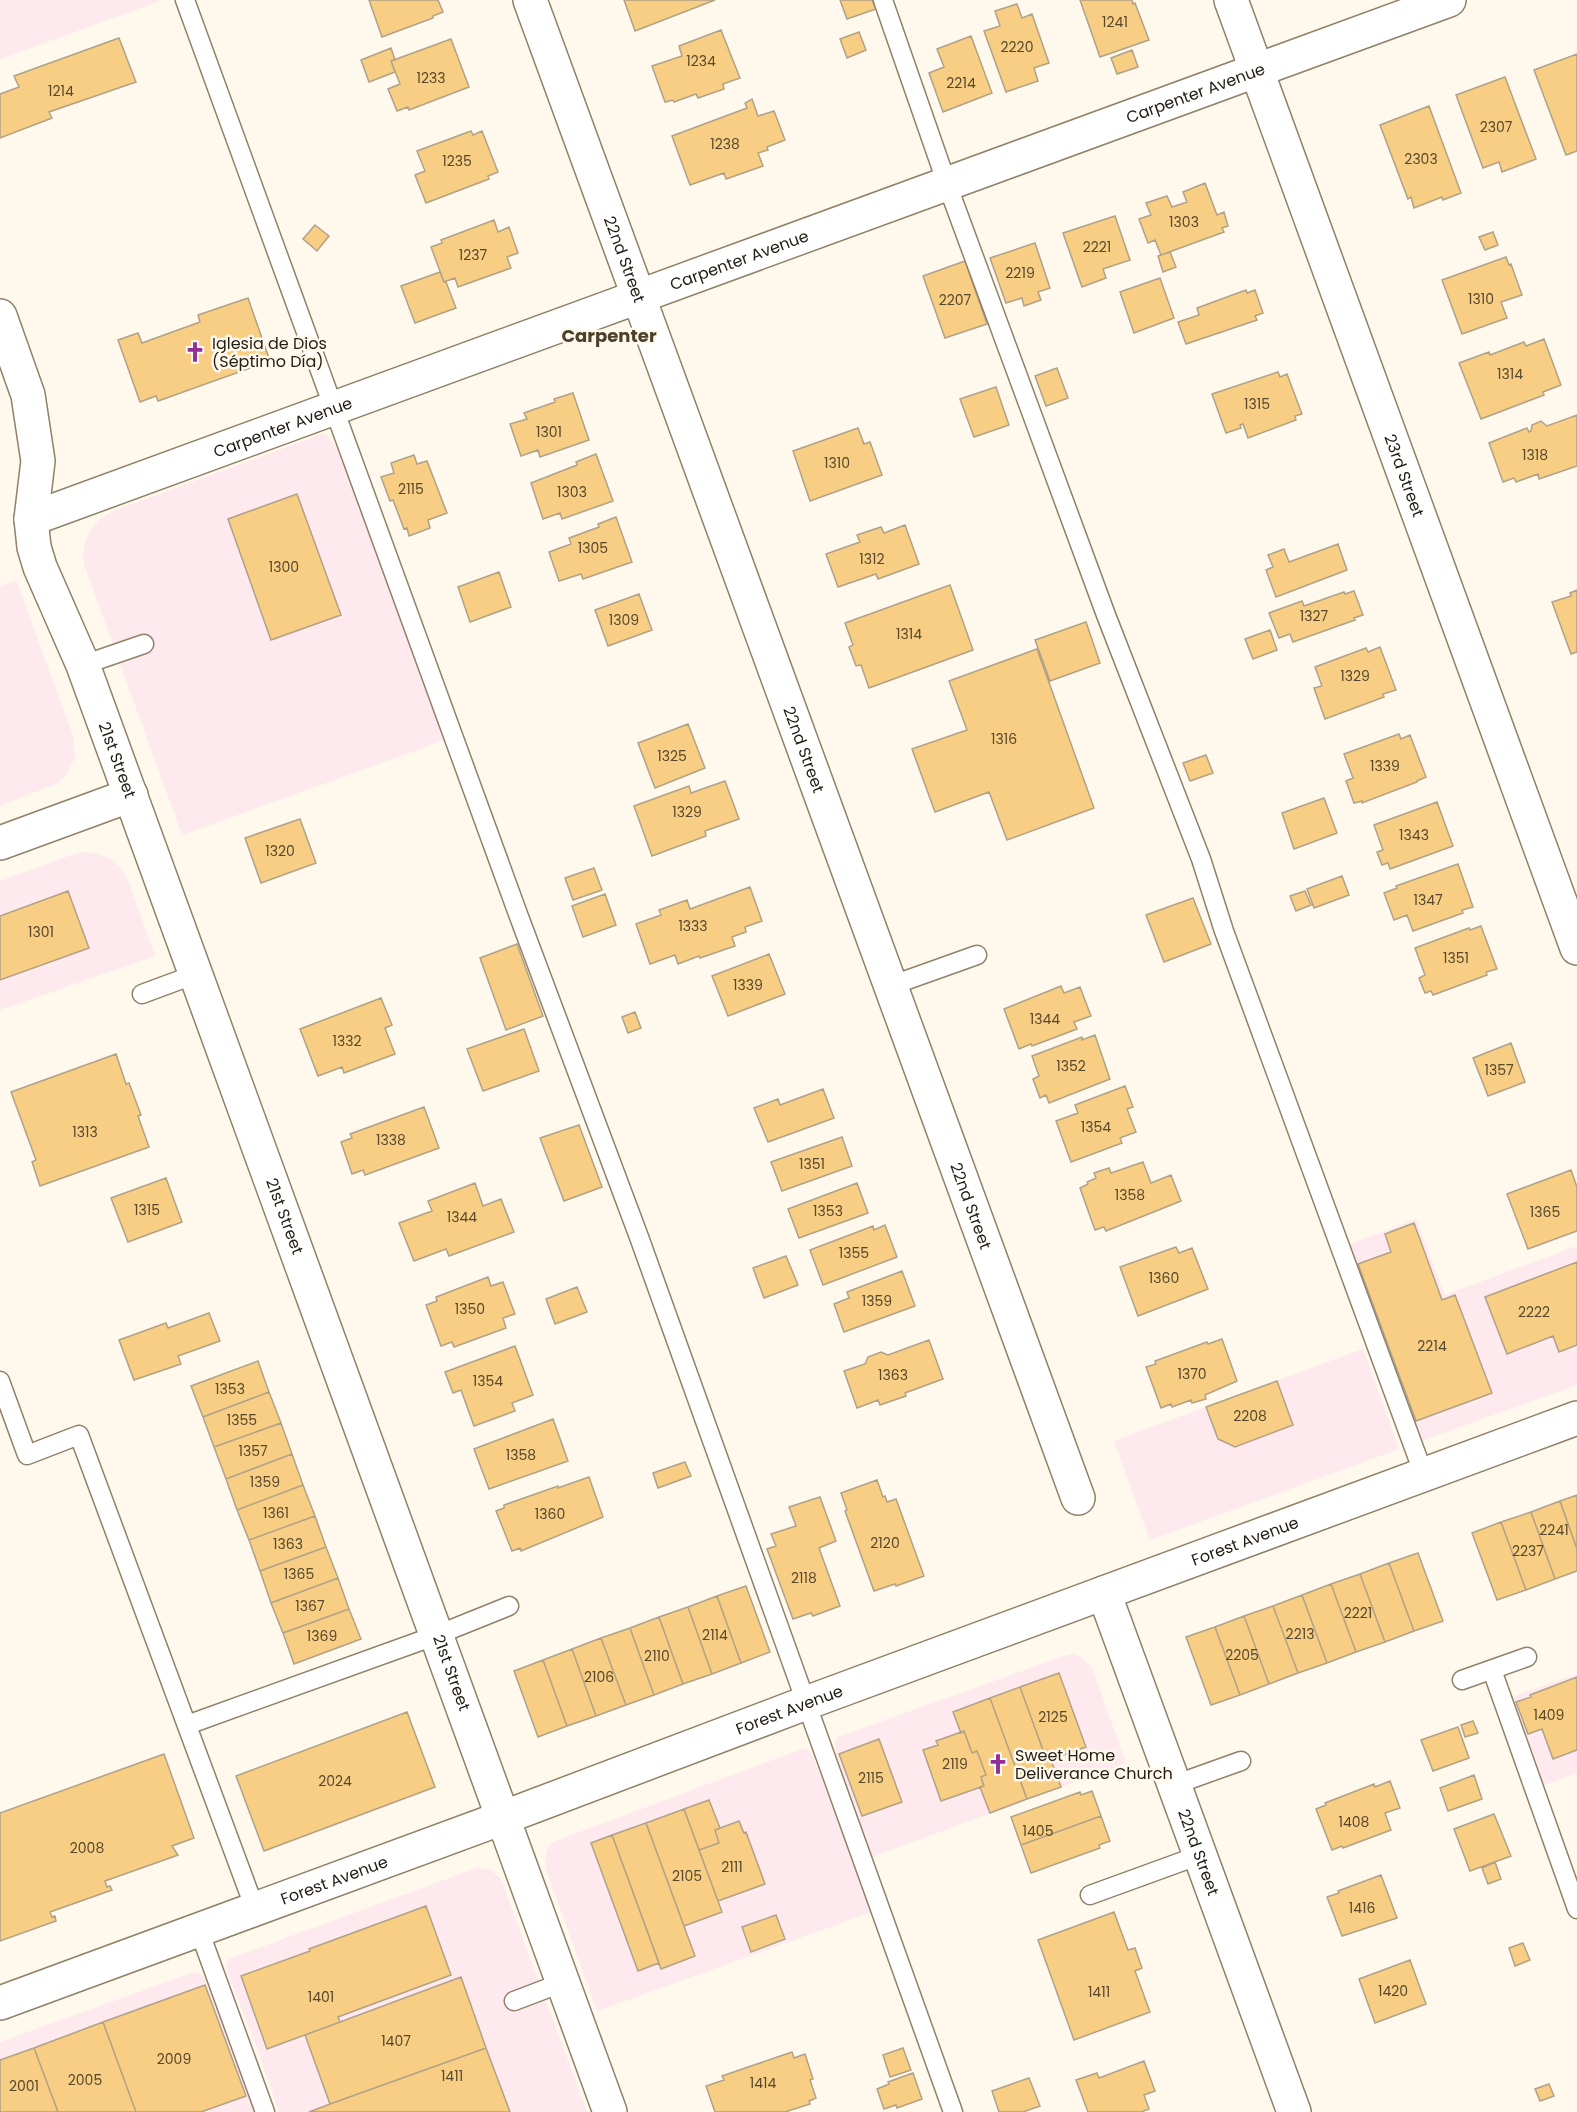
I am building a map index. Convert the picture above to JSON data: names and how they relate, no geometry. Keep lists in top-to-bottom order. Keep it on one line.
{"streets":{"street":["Carpenter Avenue","22nd Street","23rd Street","21st Street","Forest Avenue"]},"crossings":[["Carpenter Avenue","22nd Street"],["Carpenter Avenue","23rd Street"],["Carpenter Avenue","21st Street"],["22nd Street","Forest Avenue"],["21st Street","Forest Avenue"]],"districts":["Carpenter"],"places":{"church":["Iglesia de Dios (Séptimo Día)","Sweet Home Deliverance Church"]},"house_numbers":["1241","2220","1234","1233","2214","1214","2307","1238","2303","1235","1303","2221","1237","2219","1310","2207","1314","1315","1301","1318","1310","2115","1303","1305","1312","1300","1327","1309","1314","1329","1316","1325","1339","1329","1343","1320","1347","1333","1301","1351","1339","1344","1332","1352","1357","1354","1313","1338","1351","1358","1315","1353","1365","1344","1355","1360","1359","1350","2222","2214","1370","1363","1354","1353","2208","1355","1357","1358","1359","1361","1360","2241","2120","1363","2237","1365","2118","1367","2221","2213","2114","1369","2205","2110","2106","1409","2125","2119","2115","2024","1408","1405","2008","2111","2105","1416","1420","1411","1401","1407","2009","1411","2005","1414","2001"]}
